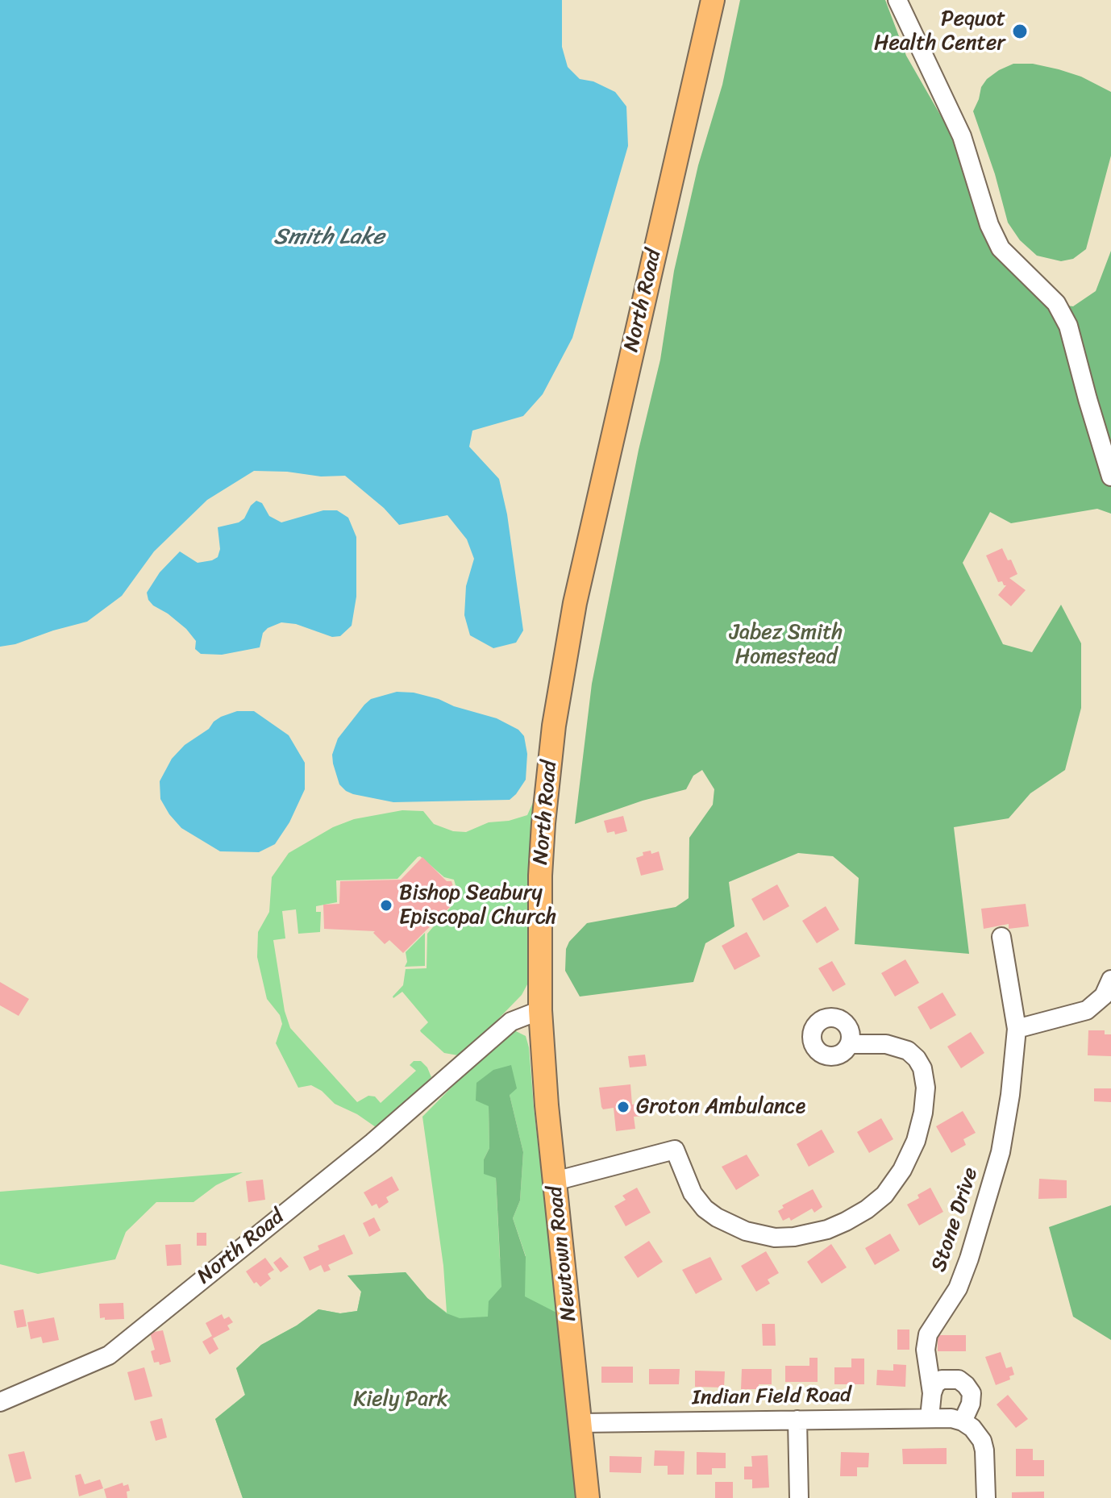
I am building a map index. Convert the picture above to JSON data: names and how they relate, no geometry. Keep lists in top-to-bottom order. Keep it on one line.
{"streets":{"main road":["North Road","Newtown Road"],"street":["Stone Drive","Indian Field Road"]},"crossings":[["North Road","Newtown Road"],["Stone Drive","Indian Field Road"],["Newtown Road","Indian Field Road"]],"water":["Smith Lake"],"parks":["Jabez Smith Homestead","Kiely Park"],"places":["Pequot Health Center","Bishop Seabury Episcopal Church","Groton Ambulance"]}
